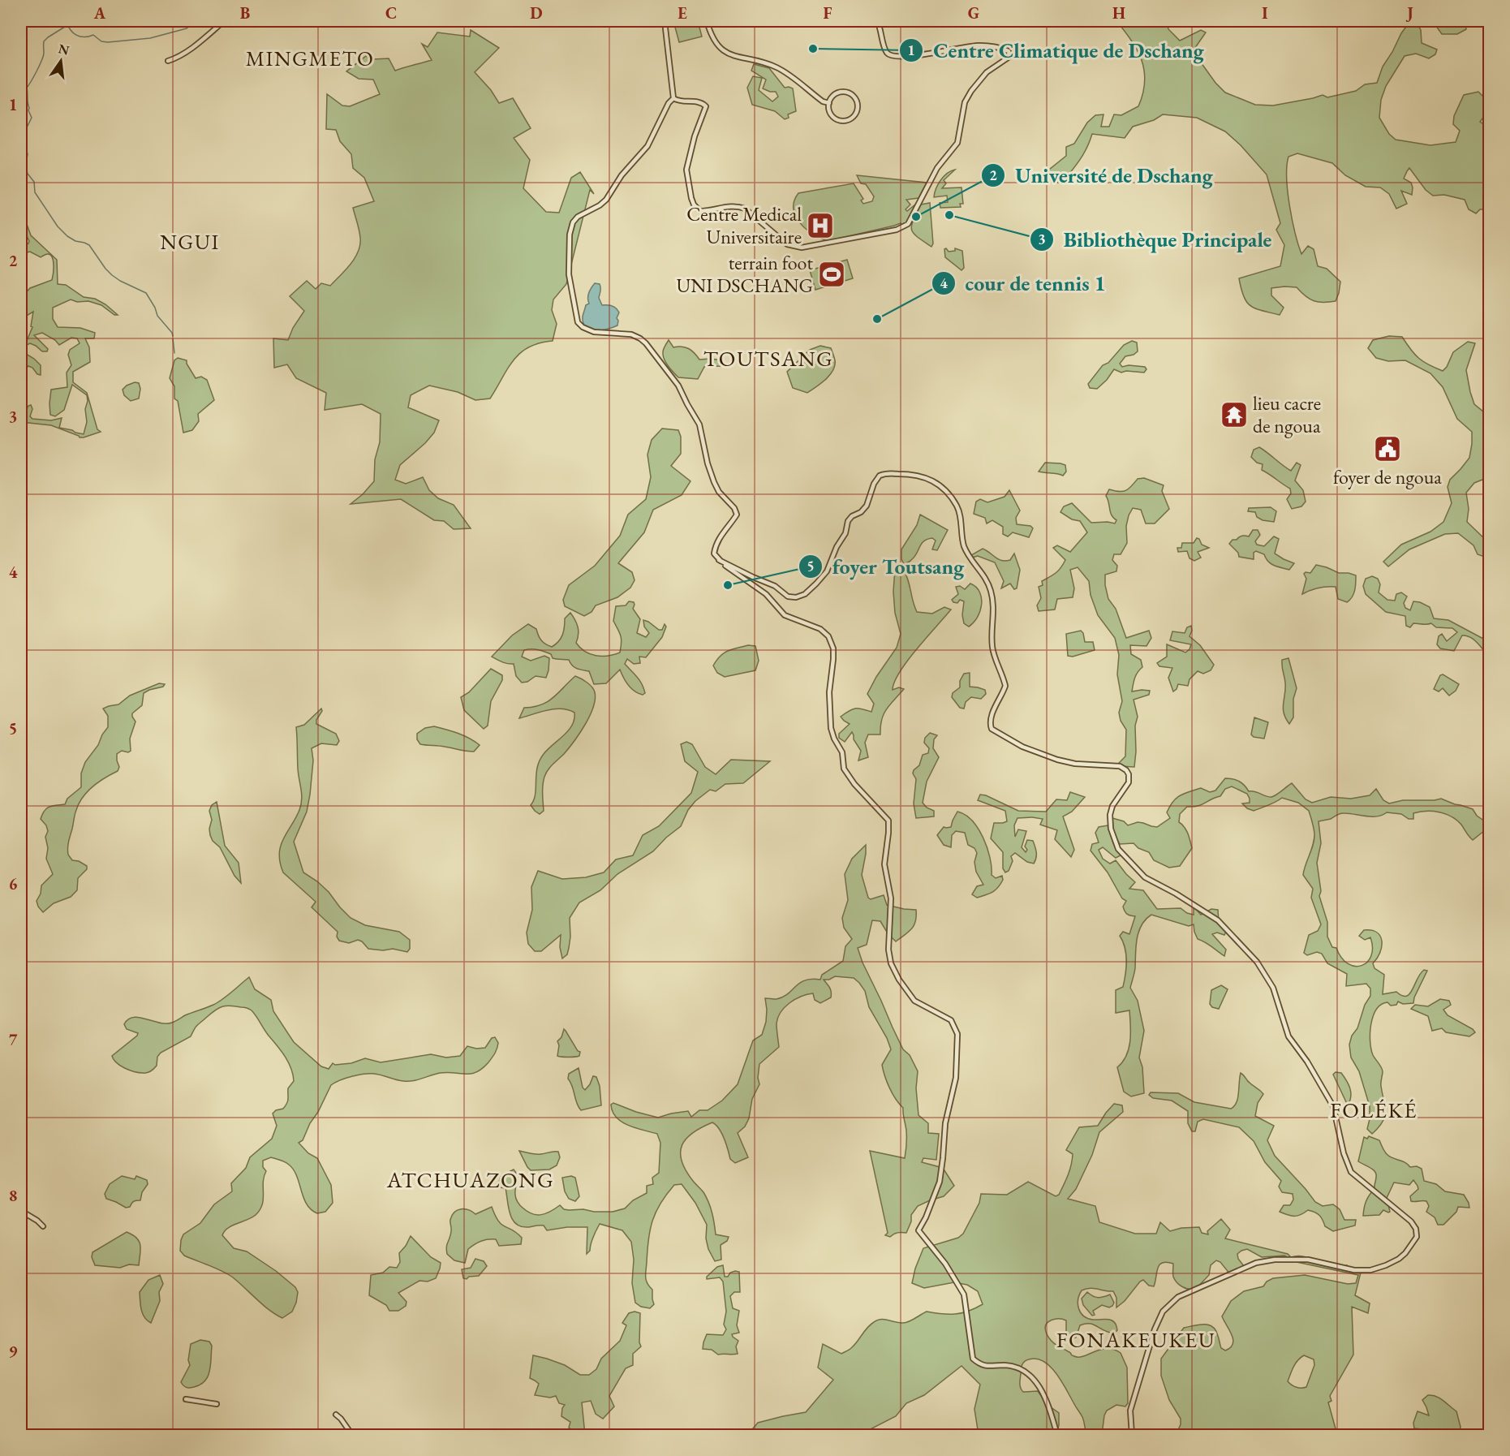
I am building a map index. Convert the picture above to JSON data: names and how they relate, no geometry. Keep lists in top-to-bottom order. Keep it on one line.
{"districts":["MINGMETO","NGUI","TOUTSANG","FOLÉKÉ","ATCHUAZONG","FONAKEUKEU"],"places":{"other":["Centre Climatique de Dschang","Bibliothèque Principale","Université de Dschang","cour de tennis 1","foyer Toutsang"],"hospital":["Centre Medical Universitaire"],"sports":["terrain foot UNI DSCHANG"],"temple":["lieu cacre de ngoua"],"public building":["foyer de ngoua"]},"north":"top","grid":{"columns":["A","B","C","D","E","F","G","H","I","J"],"rows":["1","2","3","4","5","6","7","8","9"]}}
